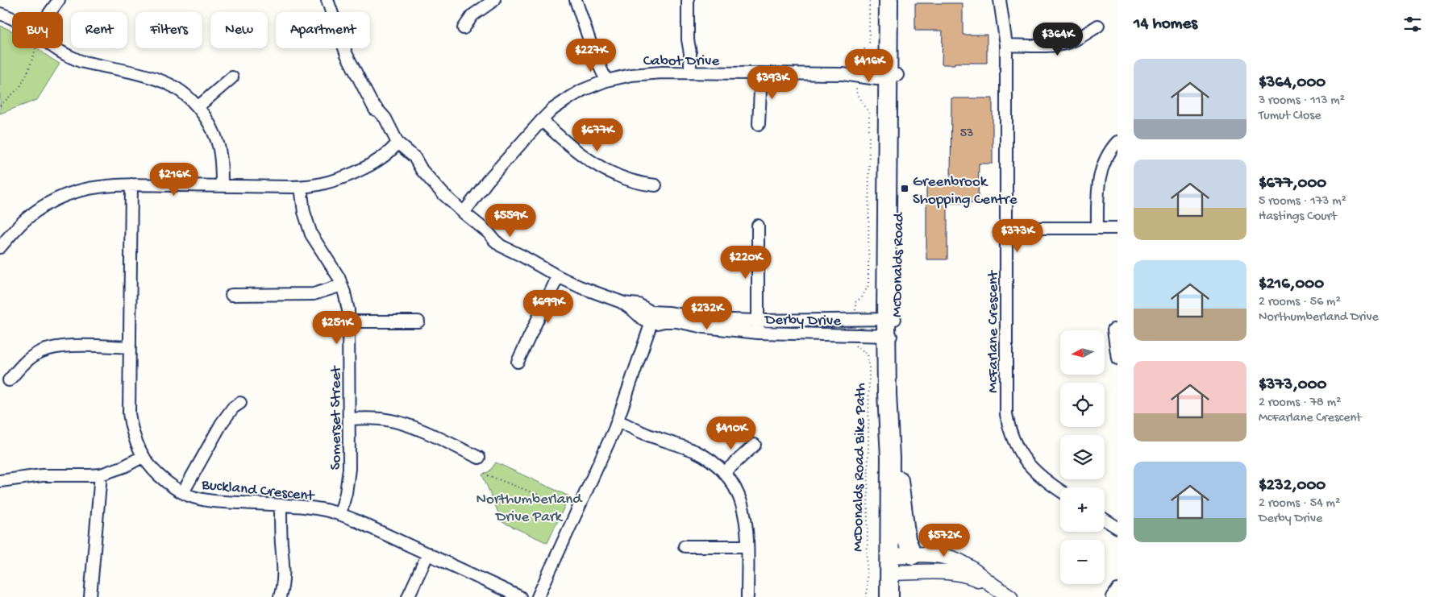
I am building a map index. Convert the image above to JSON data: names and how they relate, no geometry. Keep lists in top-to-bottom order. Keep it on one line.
{"streets":{"main road":["McDonalds Road"],"street":["Cabot Drive","Derby Drive","McFarlane Crescent","Somerset Street","Buckland Crescent"],"path":["McDonalds Road Bike Path"]},"crossings":[["Cabot Drive","McDonalds Road"],["McDonalds Road","Derby Drive"],["Somerset Street","Buckland Crescent"]],"parks":["Northumberland Drive Park"],"places":{"transit":["Greenbrook Shopping Centre"]},"house_numbers":["53"],"north":"left","page":{"heading":"14 homes","chip":["Buy","Rent","Filters","New","Apartment"],"price":["$364K","$227K","$416K","$393K","$677K","$216K","$559K","$373K","$220K","$699K","$232K","$251K","$410K","$572K"],"list":[{"name":"$364,000","note":"3 rooms · 113 m² · Tumut Close"},{"name":"$677,000","note":"5 rooms · 173 m² · Hastings Court"},{"name":"$216,000","note":"2 rooms · 56 m² · Northumberland Drive"},{"name":"$373,000","note":"2 rooms · 78 m² · McFarlane Crescent"},{"name":"$232,000","note":"2 rooms · 54 m² · Derby Drive"}],"map_buttons":["+","−"]}}
